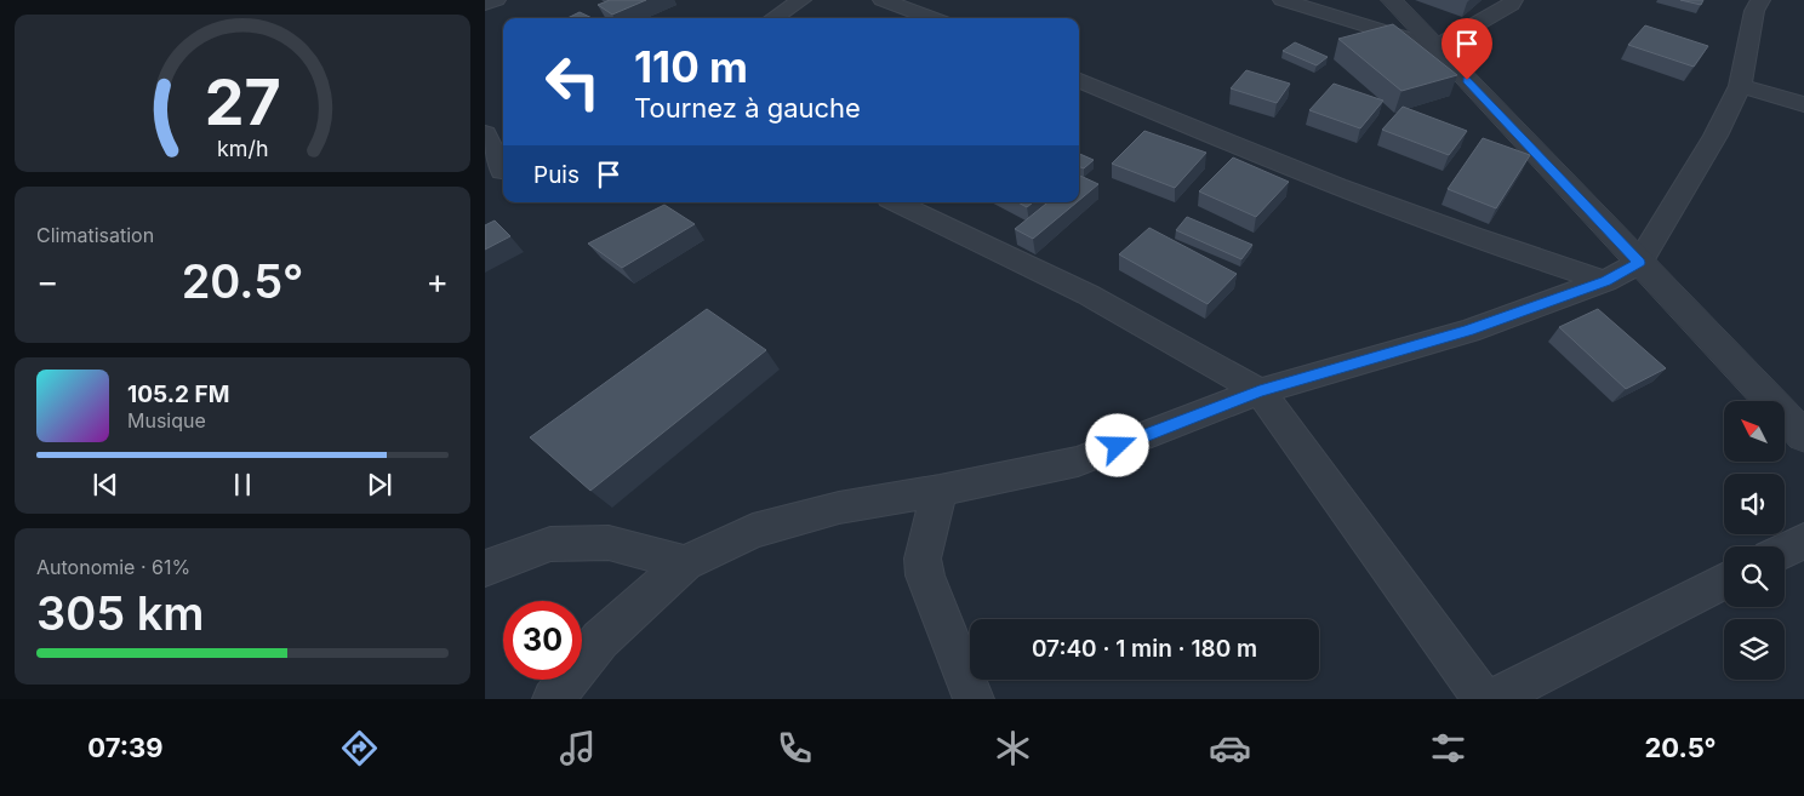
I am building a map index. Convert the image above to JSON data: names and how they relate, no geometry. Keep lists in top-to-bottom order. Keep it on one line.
{"north":"top left","page":{"turn":["110 m","Tournez à gauche"],"then":"Puis","tile":["Climatisation",["Autonomie · 61%","305 km"]],"heat":["−","20.5°","+"],"song":["105.2 FM","Musique"],"limit":"30","trip":"07:40 · 1 min · 180 m","tabs":["07:39","20.5°"],"gauge":["27","km/h"]}}
